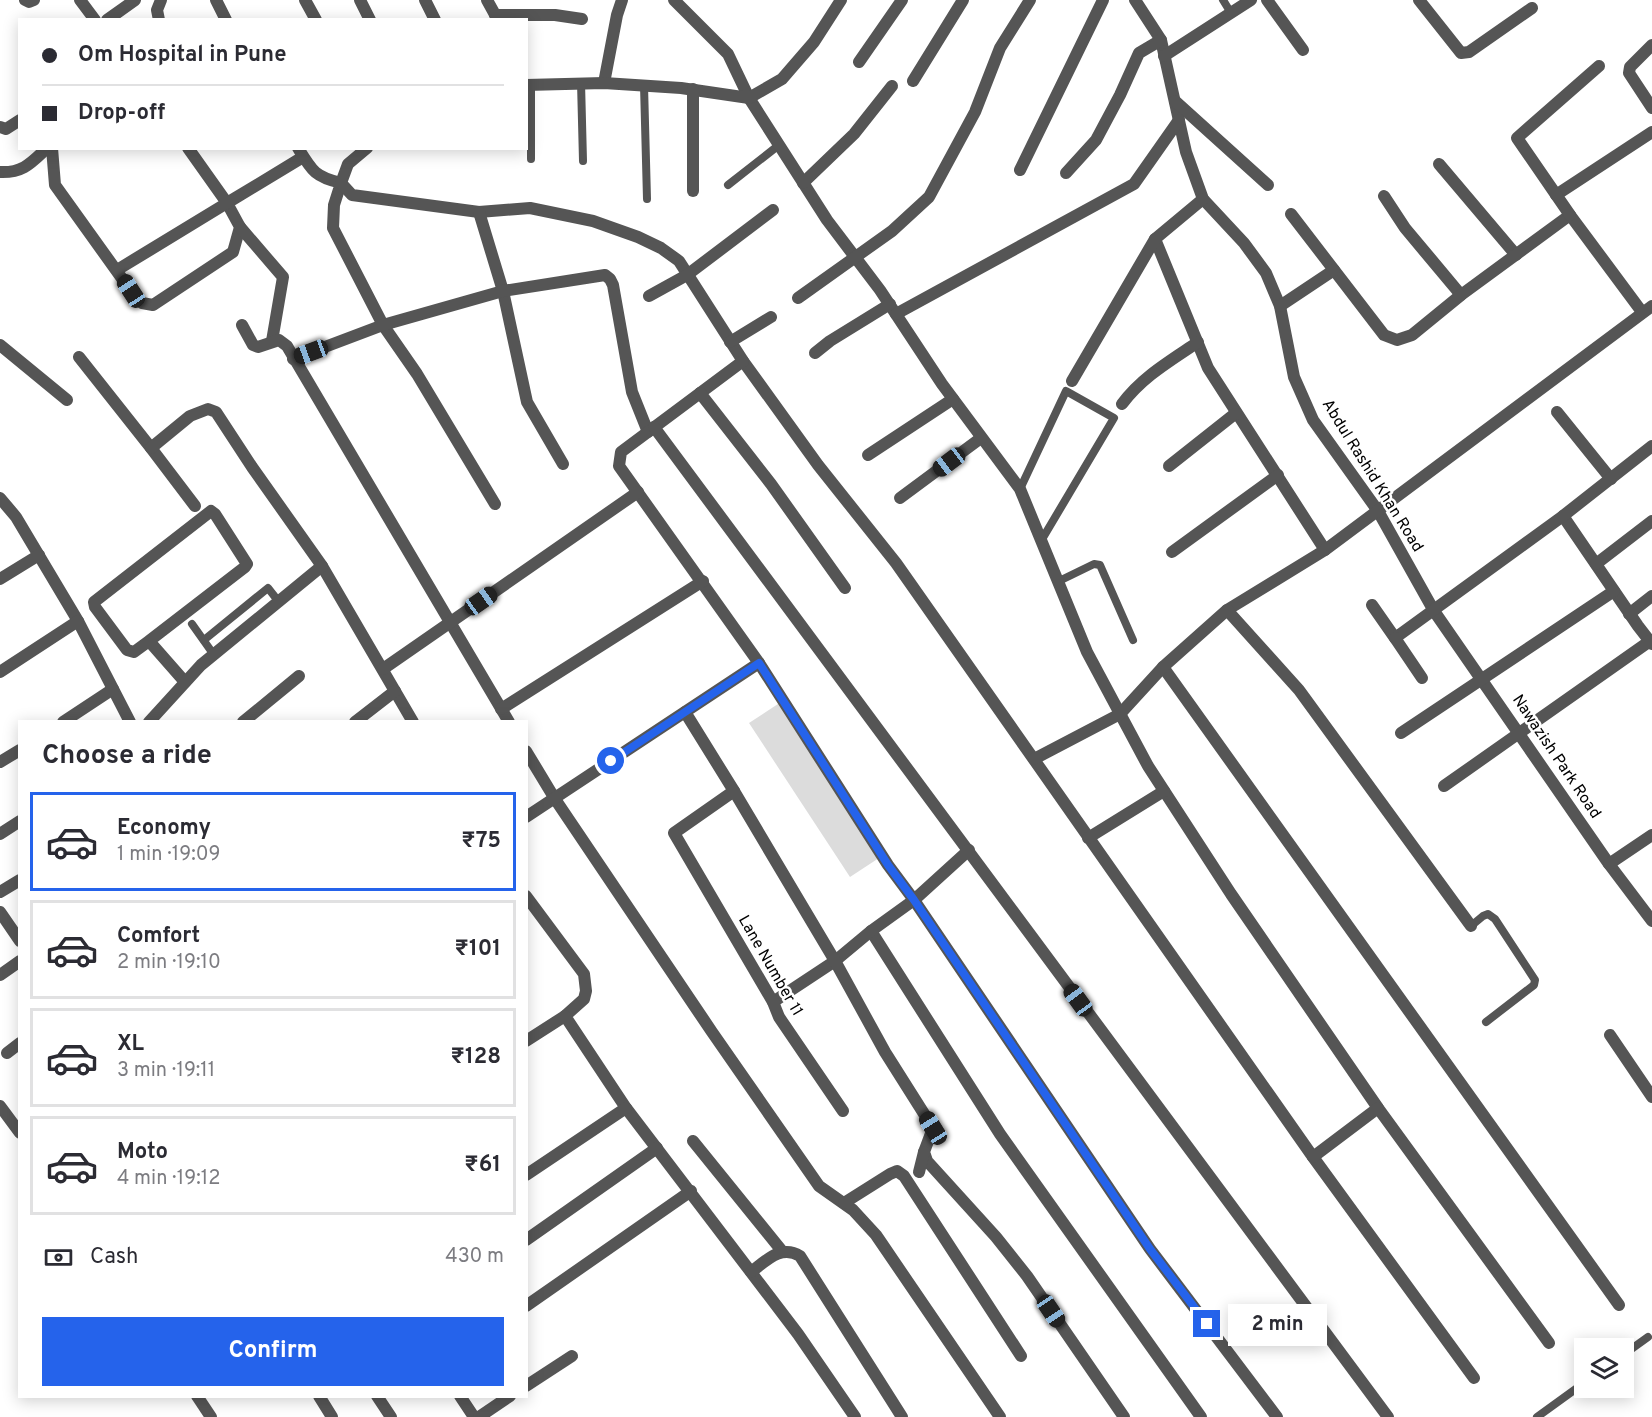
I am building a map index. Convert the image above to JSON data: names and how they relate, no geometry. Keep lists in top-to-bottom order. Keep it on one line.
{"streets":{"street":["Abdul Rashid Khan Road","Nawazish Park Road","Lane Number 11"]},"crossings":[["Abdul Rashid Khan Road","Nawazish Park Road"]],"page":{"banner":["Om Hospital in Pune","Drop-off"],"heading":"Choose a ride","list":[{"name":"Economy","note":"1 min · 19:09","value":"₹75"},{"name":"Comfort","note":"2 min · 19:10","value":"₹101"},{"name":"XL","note":"3 min · 19:11","value":"₹128"},{"name":"Moto","note":"4 min · 19:12","value":"₹61"}],"pay":["Cash","430 m"],"bubble":"2 min","buttons":"Confirm"}}
